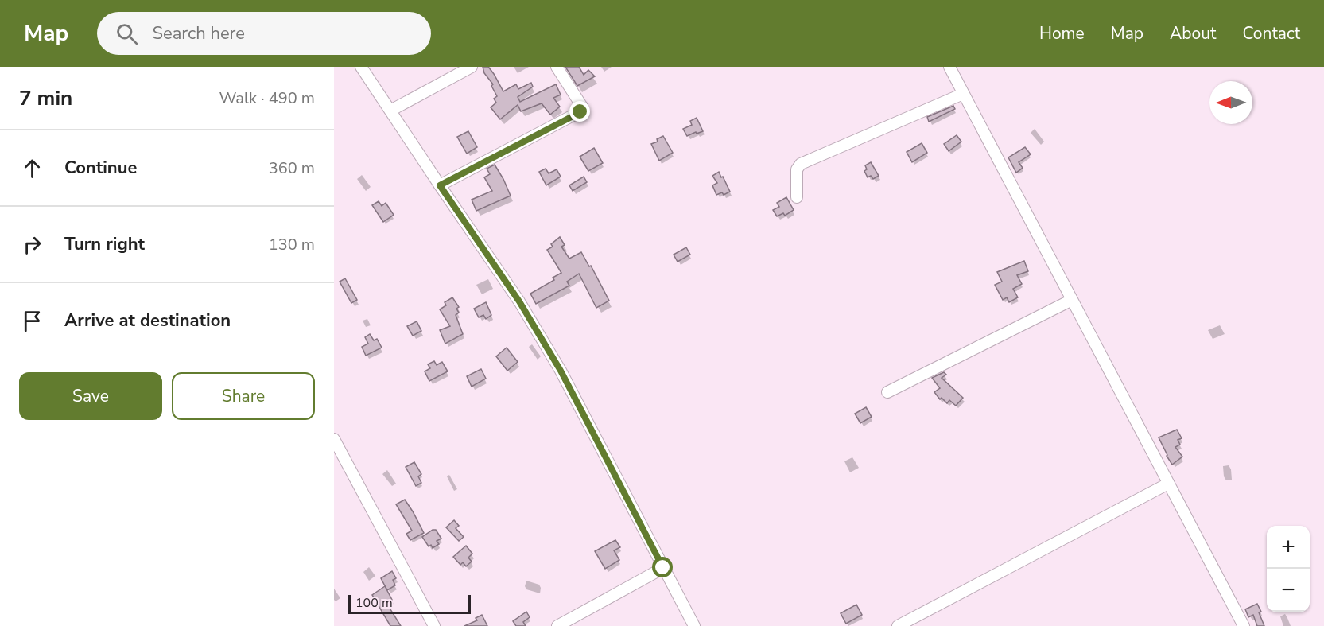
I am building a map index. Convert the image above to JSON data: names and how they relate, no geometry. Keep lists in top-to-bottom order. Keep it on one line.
{"scale_bar":"100 m","north":"left","page":{"header":"Map","search":"Search here","nav":["Home","Map","About","Contact"],"heading":["7 min","Walk · 490 m"],"list":[["Continue","360 m"],["Turn right","130 m"],"Arrive at destination"],"buttons":["Save","Share"],"map_buttons":["+","−"],"scale":"100 m"}}
